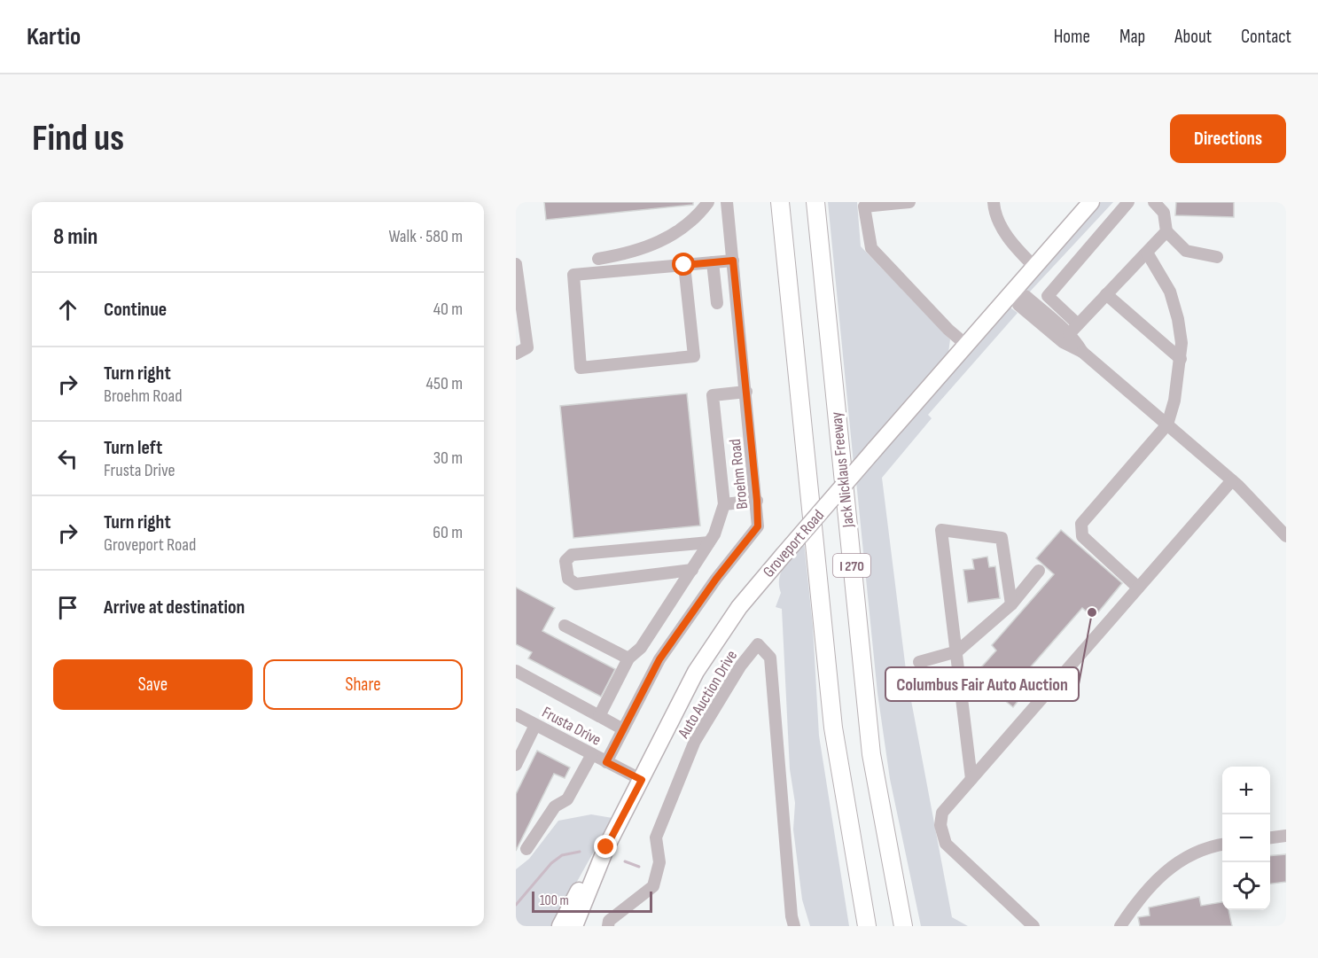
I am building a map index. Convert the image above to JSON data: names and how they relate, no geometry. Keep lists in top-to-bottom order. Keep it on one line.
{"streets":{"highway":["Jack Nicklaus Freeway","I 270"],"main road":["Groveport Road"],"street":["Broehm Road","Auto Auction Drive","Frusta Drive"]},"crossings":[["Broehm Road","Frusta Drive"],["Groveport Road","Frusta Drive"]],"places":["Columbus Fair Auto Auction"],"scale_bar":"100 m","page":{"header":"Kartio","nav":["Home","Map","About","Contact"],"buttons":["Directions",["Save","Share"]],"title":"Find us","heading":["8 min","Walk · 580 m"],"list":[["Continue","40 m"],["Turn right","Broehm Road","450 m"],["Turn left","Frusta Drive","30 m"],["Turn right","Groveport Road","60 m"],"Arrive at destination"],"map_buttons":["+","−"],"scale":"100 m"}}
